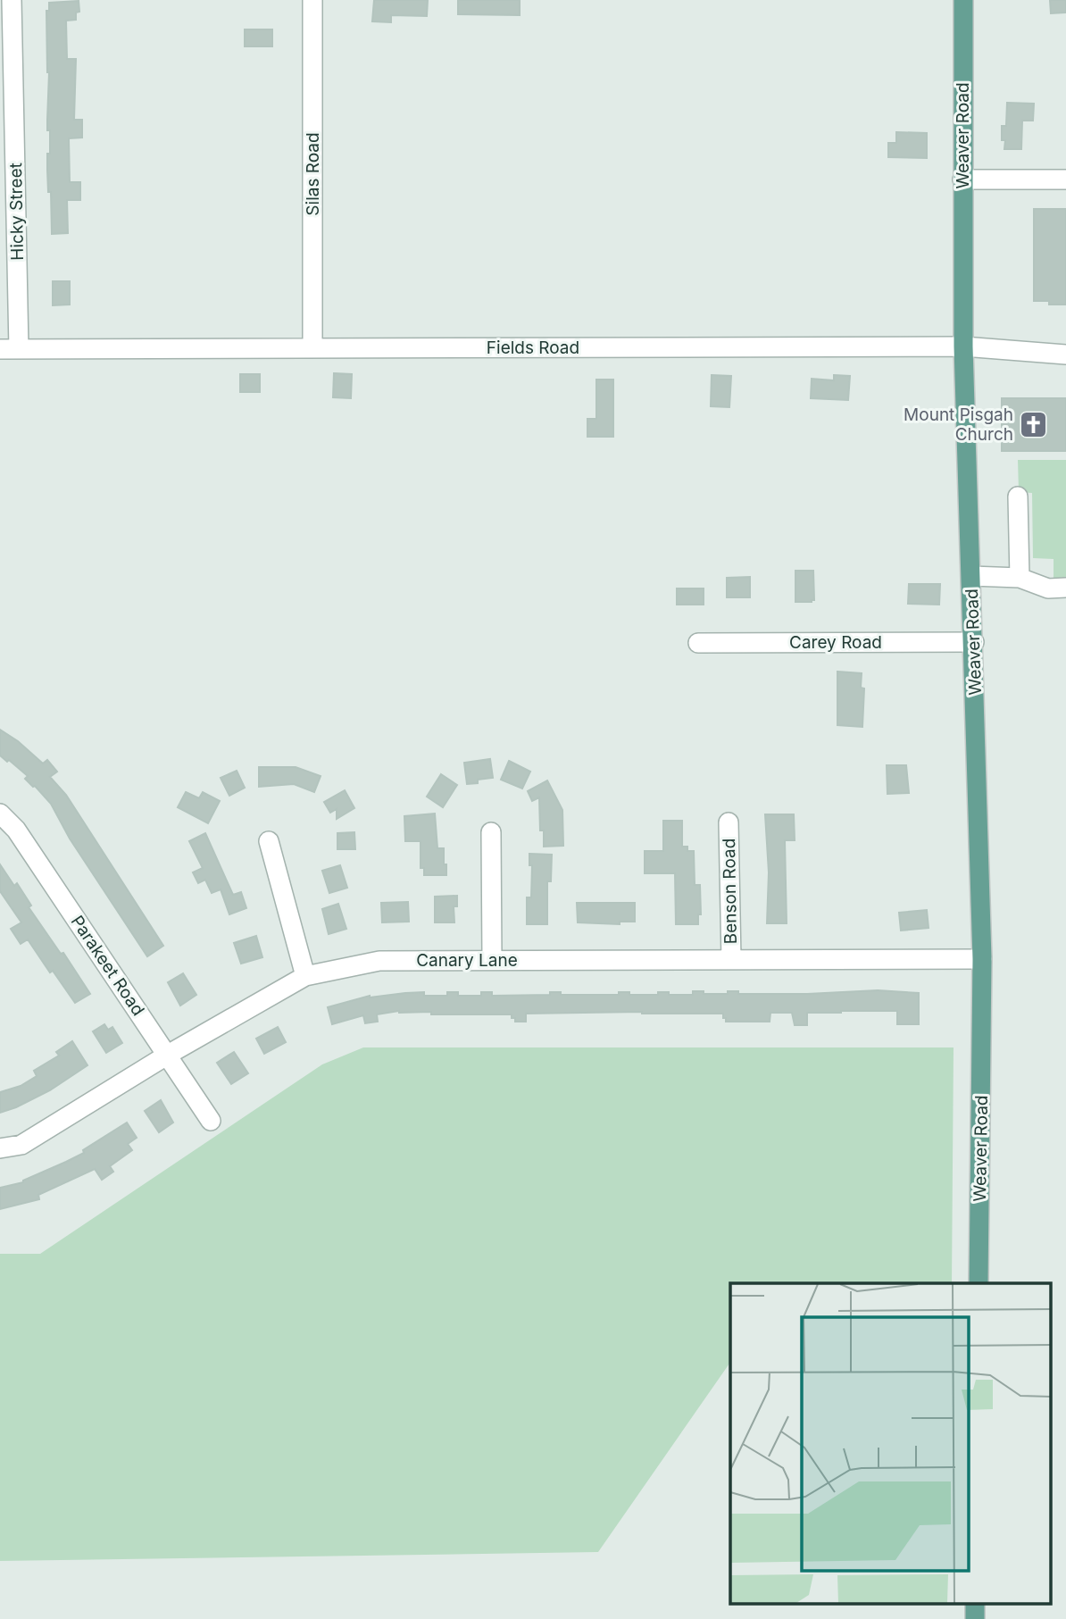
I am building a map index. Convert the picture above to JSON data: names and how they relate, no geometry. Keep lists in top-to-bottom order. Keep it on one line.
{"streets":{"main road":["Weaver Road"],"street":["Silas Road","Hicky Street","Fields Road","Carey Road","Benson Road","Canary Lane","Parakeet Road"]},"crossings":[["Weaver Road","Fields Road"],["Weaver Road","Carey Road"],["Weaver Road","Canary Lane"],["Silas Road","Fields Road"],["Hicky Street","Fields Road"],["Benson Road","Canary Lane"],["Canary Lane","Parakeet Road"]],"places":{"church":["Mount Pisgah Church"]}}
